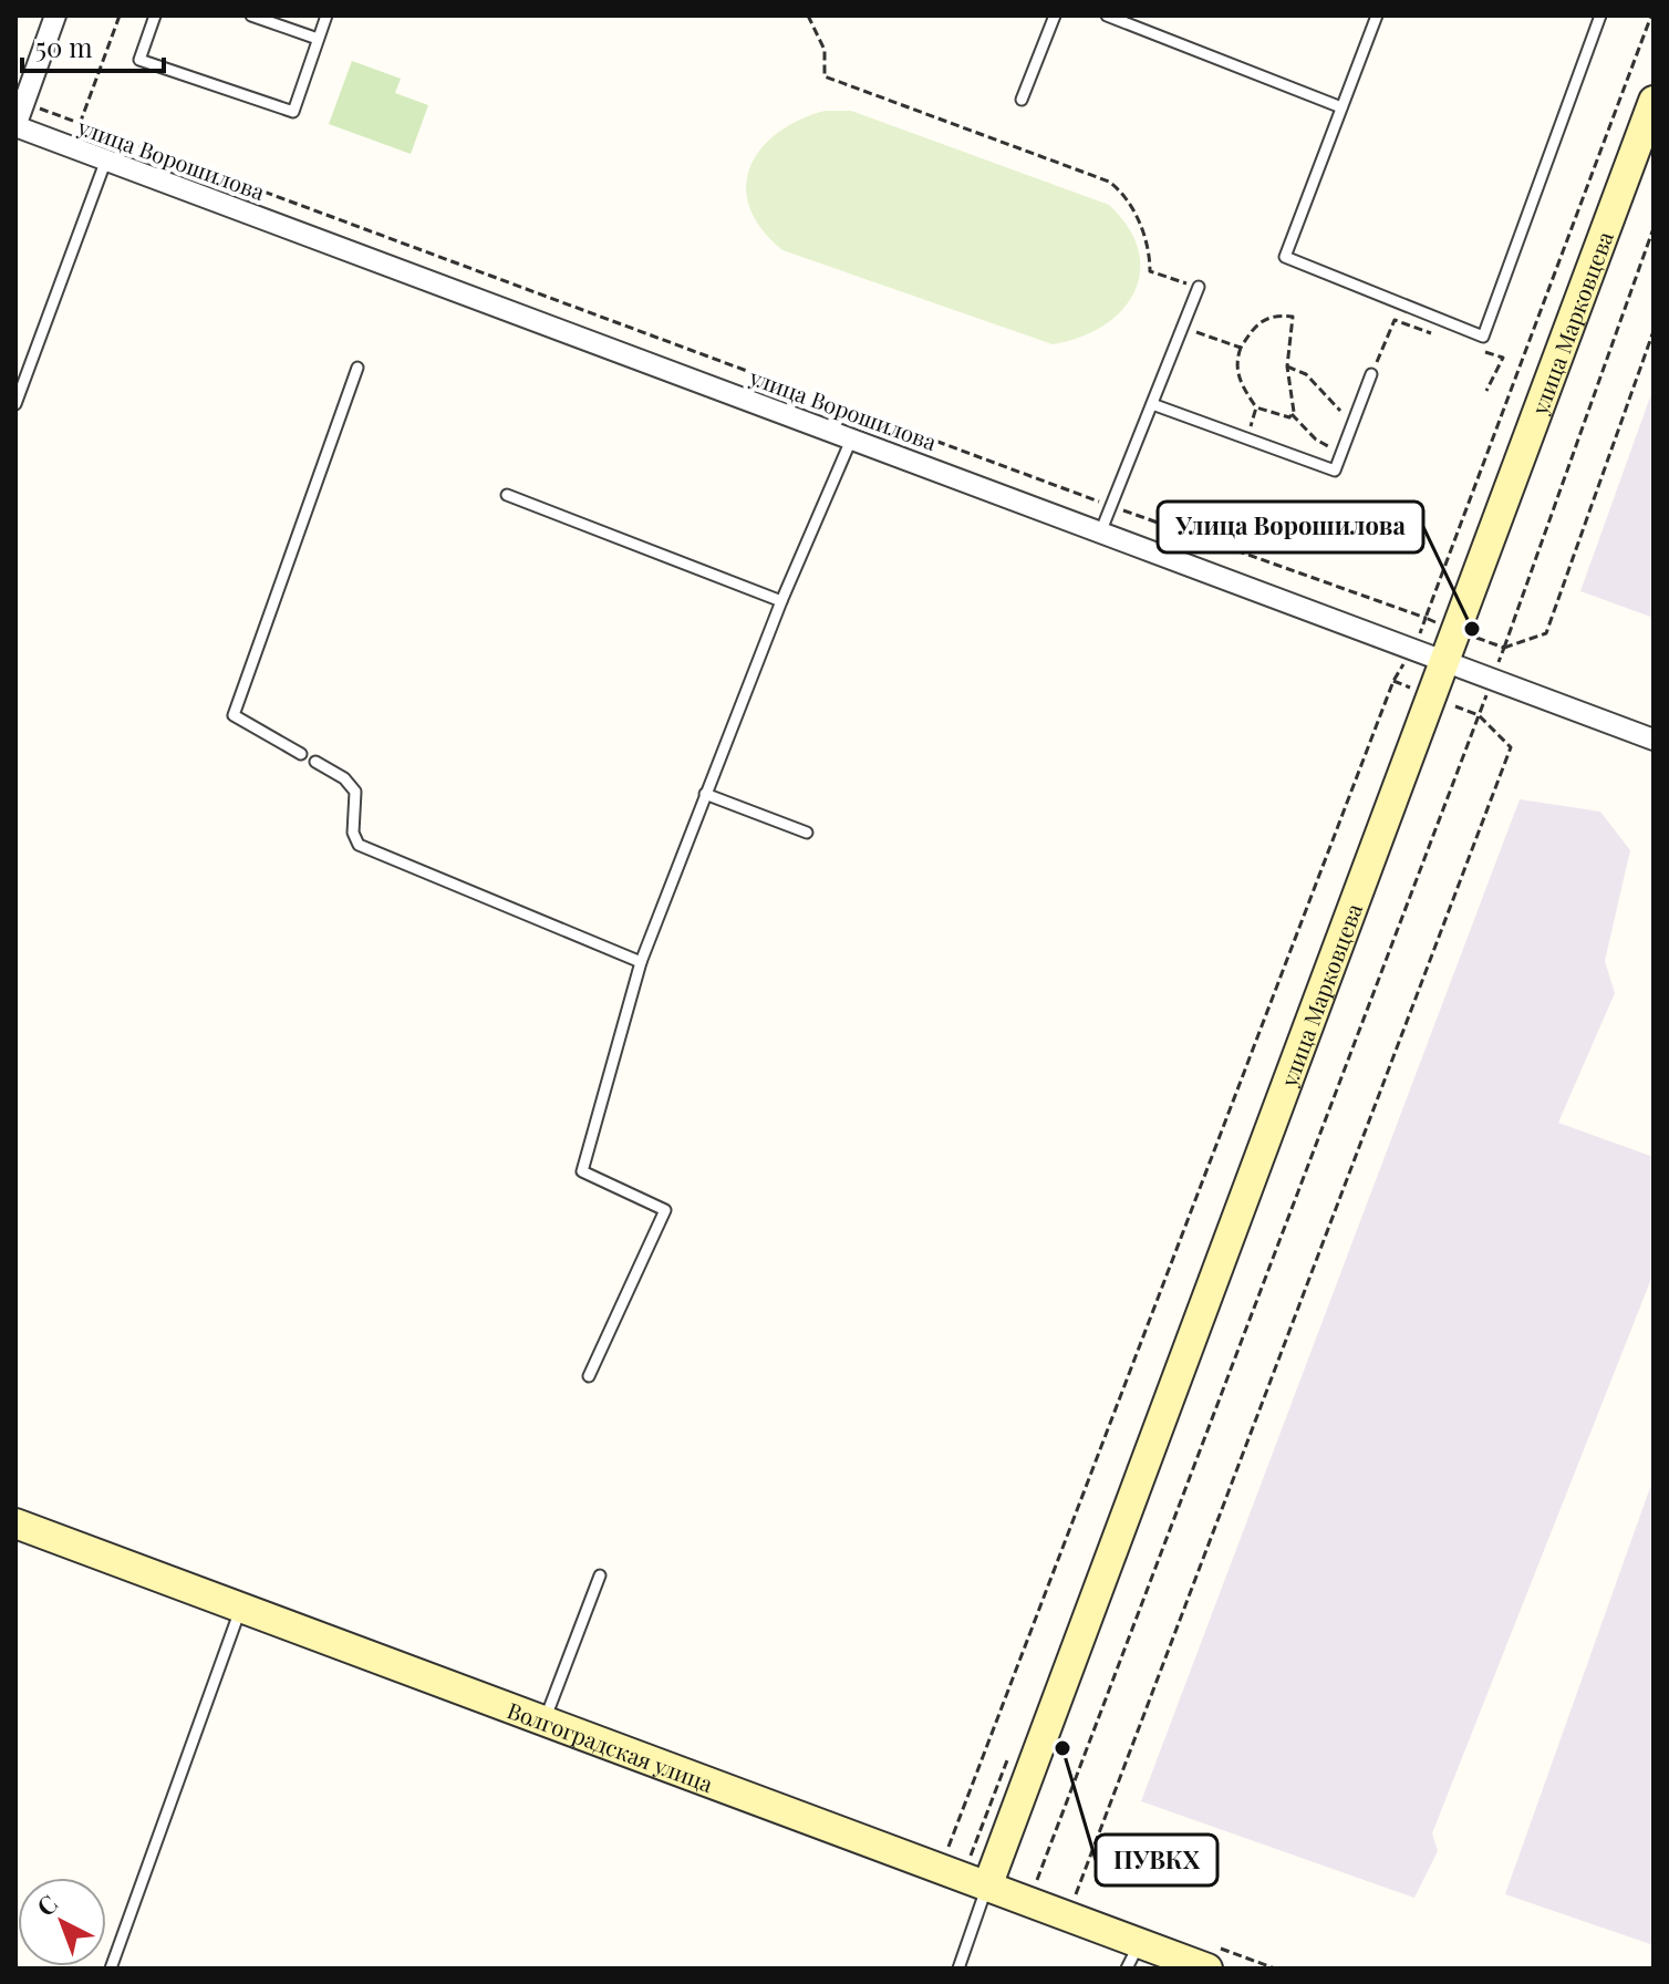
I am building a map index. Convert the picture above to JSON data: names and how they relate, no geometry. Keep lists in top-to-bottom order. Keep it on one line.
{"streets":{"main road":["улица Марковцева","Волгоградская улица"],"street":["улица Ворошилова"]},"crossings":[["улица Ворошилова","улица Марковцева"],["улица Марковцева","Волгоградская улица"]],"places":["Улица Ворошилова","ПУВКХ"],"scale_bar":"50 m","north":"top left"}
